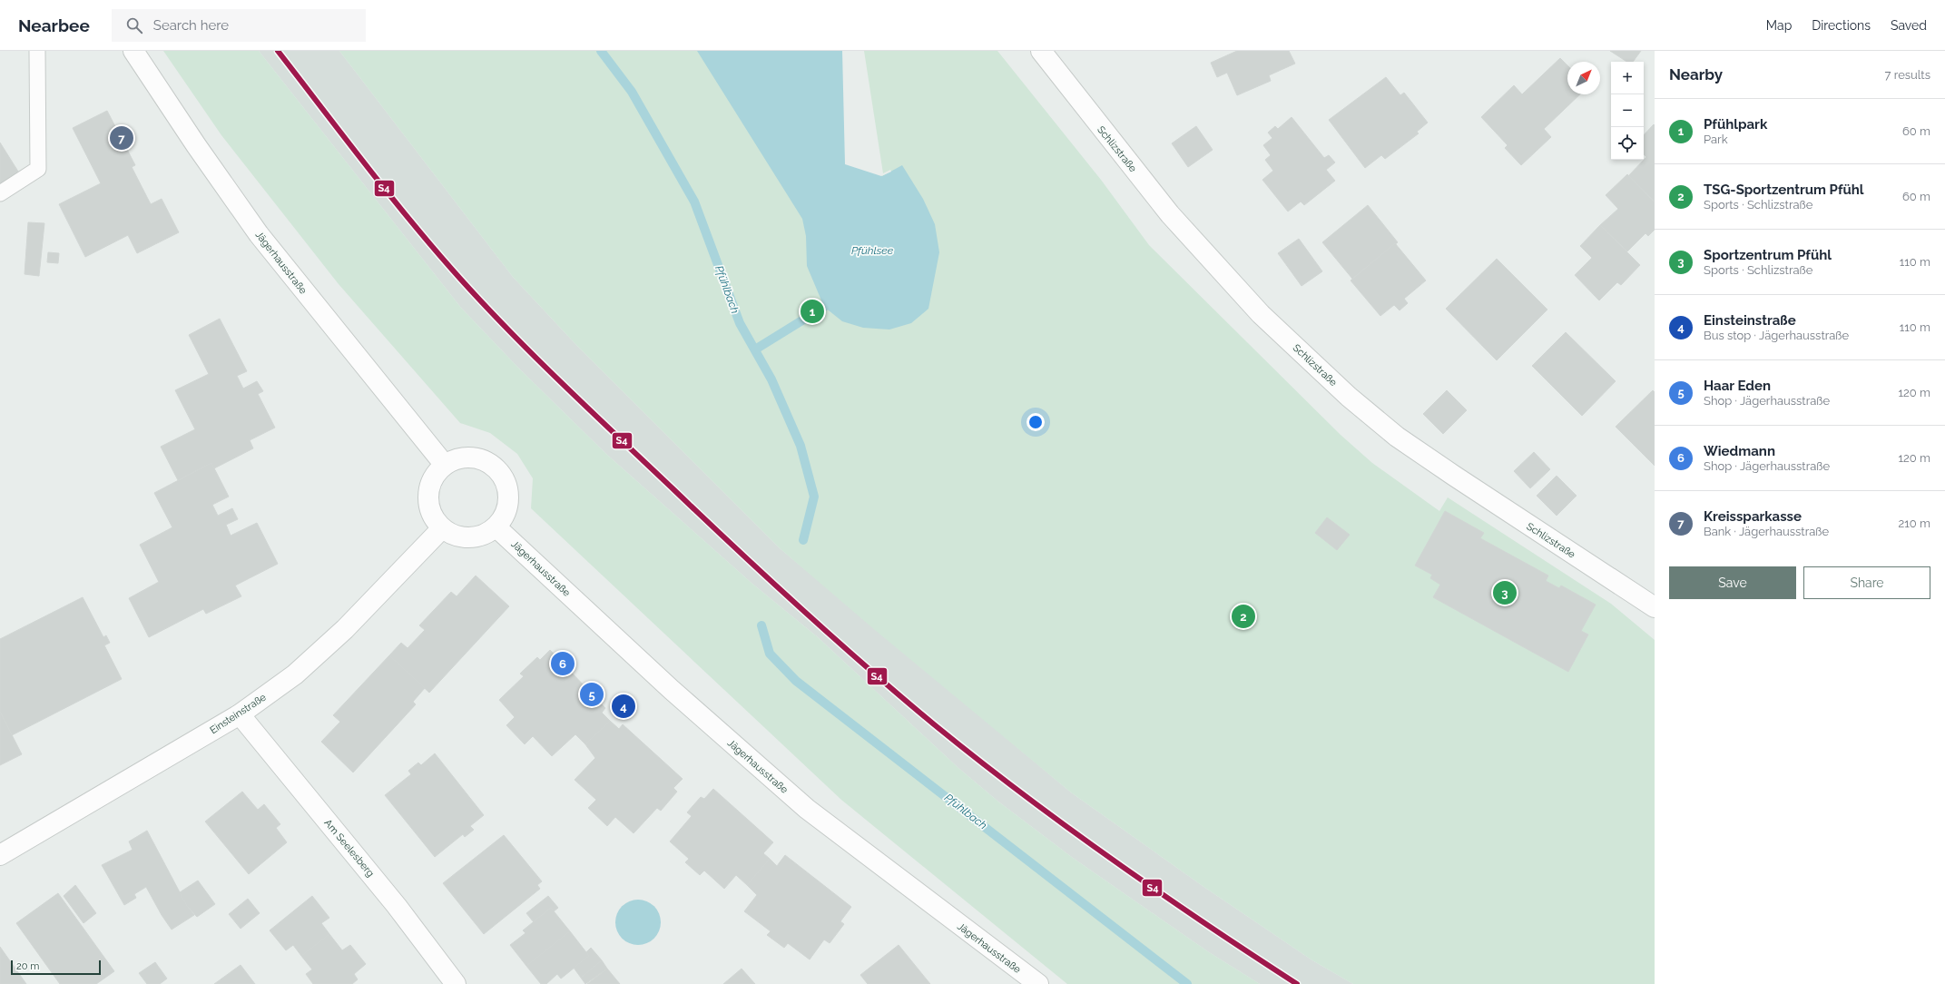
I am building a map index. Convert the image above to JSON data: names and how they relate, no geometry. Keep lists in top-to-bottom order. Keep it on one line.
{"streets":{"street":["Schlizstraße","Jägerhausstraße","Einsteinstraße","Am Seelesberg"]},"crossings":[["Jägerhausstraße","Einsteinstraße"],["Einsteinstraße","Am Seelesberg"]],"water":["Pfühlsee","Pfühlbach"],"lines":["transit line S4"],"scale_bar":"20 m","north":"top right","page":{"header":"Nearbee","search":"Search here","nav":["Map","Directions","Saved"],"heading":["Nearby","7 results"],"map_buttons":["+","−"],"list":[{"mark":"1","name":"Pfühlpark","note":"Park","value":"60 m"},{"mark":"2","name":"TSG-Sportzentrum Pfühl","note":"Sports · Schlizstraße","value":"60 m"},{"mark":"3","name":"Sportzentrum Pfühl","note":"Sports · Schlizstraße","value":"110 m"},{"mark":"4","name":"Einsteinstraße","note":"Bus stop · Jägerhausstraße","value":"110 m"},{"mark":"5","name":"Haar Eden","note":"Shop · Jägerhausstraße","value":"120 m"},{"mark":"6","name":"Wiedmann","note":"Shop · Jägerhausstraße","value":"120 m"},{"mark":"7","name":"Kreissparkasse","note":"Bank · Jägerhausstraße","value":"210 m"}],"pins":["7","1","3","2","6","5","4"],"buttons":["Save","Share"],"scale":"20 m"}}
